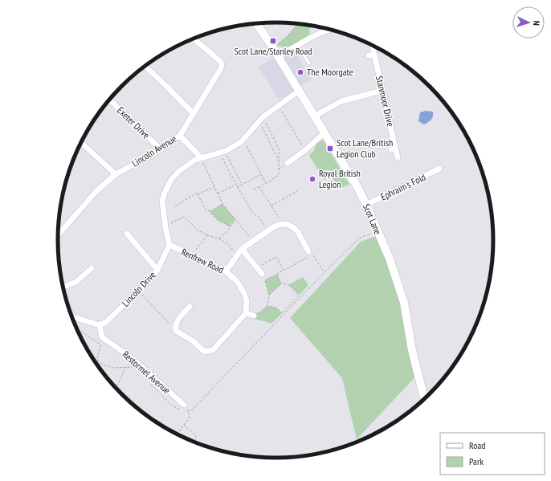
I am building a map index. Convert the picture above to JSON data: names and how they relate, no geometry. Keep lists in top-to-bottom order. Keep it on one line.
{"streets":{"main road":["Scot Lane"],"street":["Stanmoor Drive","Exeter Drive","Lincoln Avenue","Ephraim's Fold","Renfrew Road","Lincoln Drive","Restormel Avenue"]},"crossings":[["Exeter Drive","Lincoln Avenue"],["Ephraim's Fold","Scot Lane"],["Renfrew Road","Lincoln Drive"],["Lincoln Drive","Restormel Avenue"]],"places":{"transit":["Scot Lane/Stanley Road","Scot Lane/British Legion Club"],"other":["The Moorgate","Royal British Legion"]},"legend":["Road","Park"],"north":"right"}
